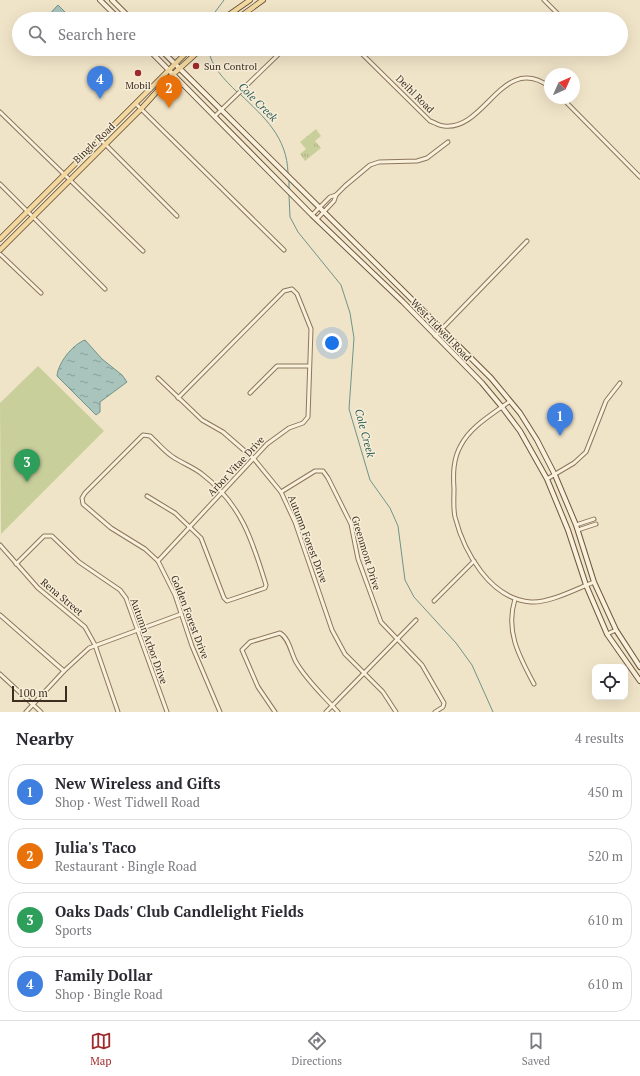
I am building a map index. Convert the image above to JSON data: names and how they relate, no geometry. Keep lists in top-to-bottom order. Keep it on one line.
{"streets":{"main road":["Bingle Road","West Tidwell Road"],"street":["Deihl Road","Arbor Vitae Drive","Autumn Forest Drive","Greenmont Drive","Rena Street","Golden Forest Drive","Autumn Arbor Drive"]},"crossings":[["Bingle Road","West Tidwell Road"],["Arbor Vitae Drive","Autumn Forest Drive"],["Arbor Vitae Drive","Golden Forest Drive"],["Autumn Forest Drive","Greenmont Drive"],["Rena Street","Autumn Arbor Drive"]],"water":["Cole Creek"],"places":["Sun Control","Mobil"],"scale_bar":"100 m","north":"top right","page":{"search":"Search here","pins":["4","2","1","3"],"scale":"100 m","heading":["Nearby","4 results"],"list":[{"mark":"1","name":"New Wireless and Gifts","note":"Shop · West Tidwell Road","value":"450 m"},{"mark":"2","name":"Julia's Taco","note":"Restaurant · Bingle Road","value":"520 m"},{"mark":"3","name":"Oaks Dads' Club Candlelight Fields","note":"Sports","value":"610 m"},{"mark":"4","name":"Family Dollar","note":"Shop · Bingle Road","value":"610 m"}],"nav":["Map","Directions","Saved"]}}
